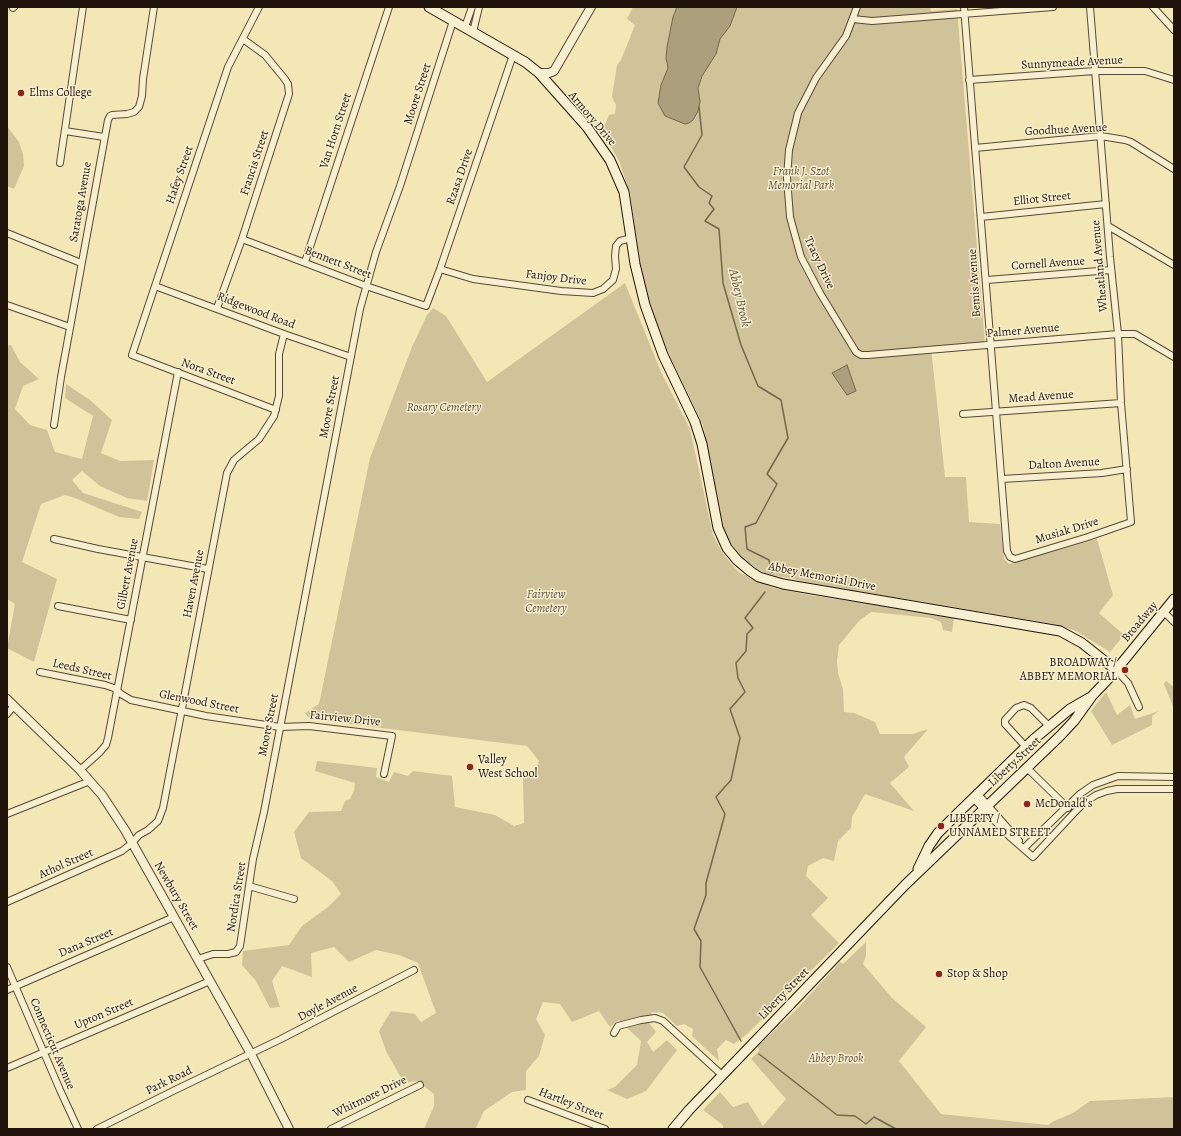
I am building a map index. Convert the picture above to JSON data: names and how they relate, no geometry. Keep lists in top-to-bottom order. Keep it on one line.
{"streets":{"main road":["Armory Drive","Abbey Memorial Drive","Broadway","Liberty Street"],"street":["Sunnymeade Avenue","Moore Street","Goodhue Avenue","Van Horn Street","Francis Street","Hafey Street","Rzasa Drive","Elliot Street","Saratoga Avenue","Bennett Street","Tracy Drive","Cornell Avenue","Wheatland Avenue","Fanjoy Drive","Bemis Avenue","Ridgewood Road","Palmer Avenue","Nora Street","Mead Avenue","Dalton Avenue","Musiak Drive","Gilbert Avenue","Haven Avenue","Leeds Street","Glenwood Street","Fairview Drive","Athol Street","Newbury Street","Nordica Street","Dana Street","Doyle Avenue","Upton Street","Connecticut Avenue","Park Road","Whitmore Drive","Hartley Street"]},"crossings":[["Sunnymeade Avenue","Wheatland Avenue"],["Sunnymeade Avenue","Bemis Avenue"],["Moore Street","Armory Drive"],["Moore Street","Bennett Street"],["Moore Street","Ridgewood Road"],["Moore Street","Glenwood Street"],["Moore Street","Fairview Drive"],["Moore Street","Nordica Street"],["Armory Drive","Rzasa Drive"],["Armory Drive","Fanjoy Drive"],["Armory Drive","Abbey Memorial Drive"],["Goodhue Avenue","Wheatland Avenue"],["Goodhue Avenue","Bemis Avenue"],["Van Horn Street","Bennett Street"],["Francis Street","Hafey Street"],["Francis Street","Bennett Street"],["Francis Street","Ridgewood Road"],["Hafey Street","Ridgewood Road"],["Hafey Street","Nora Street"],["Rzasa Drive","Bennett Street"],["Rzasa Drive","Fanjoy Drive"],["Elliot Street","Wheatland Avenue"],["Elliot Street","Bemis Avenue"],["Tracy Drive","Palmer Avenue"],["Cornell Avenue","Wheatland Avenue"],["Cornell Avenue","Bemis Avenue"],["Wheatland Avenue","Palmer Avenue"],["Wheatland Avenue","Mead Avenue"],["Wheatland Avenue","Dalton Avenue"],["Wheatland Avenue","Musiak Drive"],["Fanjoy Drive","Abbey Memorial Drive"],["Bemis Avenue","Palmer Avenue"],["Bemis Avenue","Mead Avenue"],["Bemis Avenue","Dalton Avenue"],["Bemis Avenue","Musiak Drive"],["Ridgewood Road","Haven Avenue"],["Nora Street","Gilbert Avenue"],["Nora Street","Haven Avenue"],["Gilbert Avenue","Leeds Street"],["Gilbert Avenue","Glenwood Street"],["Gilbert Avenue","Newbury Street"],["Abbey Memorial Drive","Broadway"],["Haven Avenue","Glenwood Street"],["Haven Avenue","Athol Street"],["Haven Avenue","Newbury Street"],["Broadway","Liberty Street"],["Leeds Street","Glenwood Street"],["Glenwood Street","Fairview Drive"],["Athol Street","Newbury Street"],["Newbury Street","Nordica Street"],["Newbury Street","Dana Street"],["Newbury Street","Doyle Avenue"],["Newbury Street","Upton Street"],["Newbury Street","Park Road"],["Dana Street","Connecticut Avenue"],["Doyle Avenue","Park Road"],["Upton Street","Connecticut Avenue"]],"water":["Abbey Brook"],"parks":["Frank J. Szot Memorial Park","Rosary Cemetery","Fairview Cemetery","Abbey Brook"],"places":["Elms College","BROADWAY / ABBEY MEMORIAL","Valley West School","McDonald's","LIBERTY / UNNAMED STREET","Stop & Shop"]}
